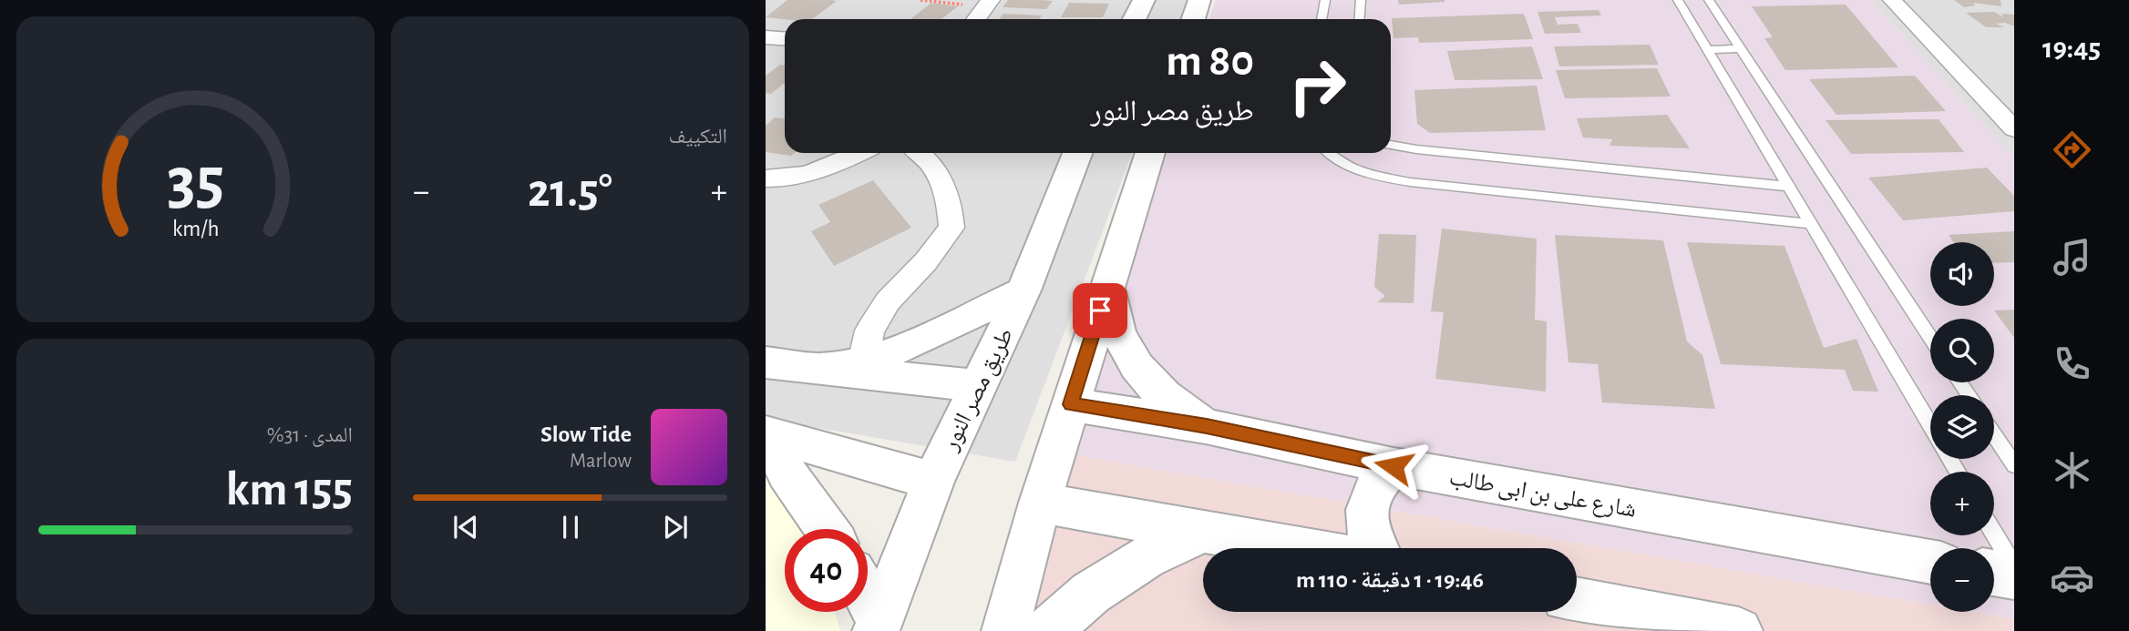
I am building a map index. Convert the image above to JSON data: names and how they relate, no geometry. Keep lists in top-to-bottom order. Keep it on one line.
{"streets":{"street":["طريق مصر النور","شارع على بن ابى طالب"]},"page":{"tabs":"19:45","tile":["التكييف",["المدى · 31%","155 km"]],"turn":["80 m","طريق مصر النور"],"heat":["−","21.5°","+"],"map_buttons":["+","−"],"song":["Slow Tide","Marlow"],"limit":"40","trip":"19:46 · 1 دقيقة · 110 m","gauge":["35","km/h"]}}
